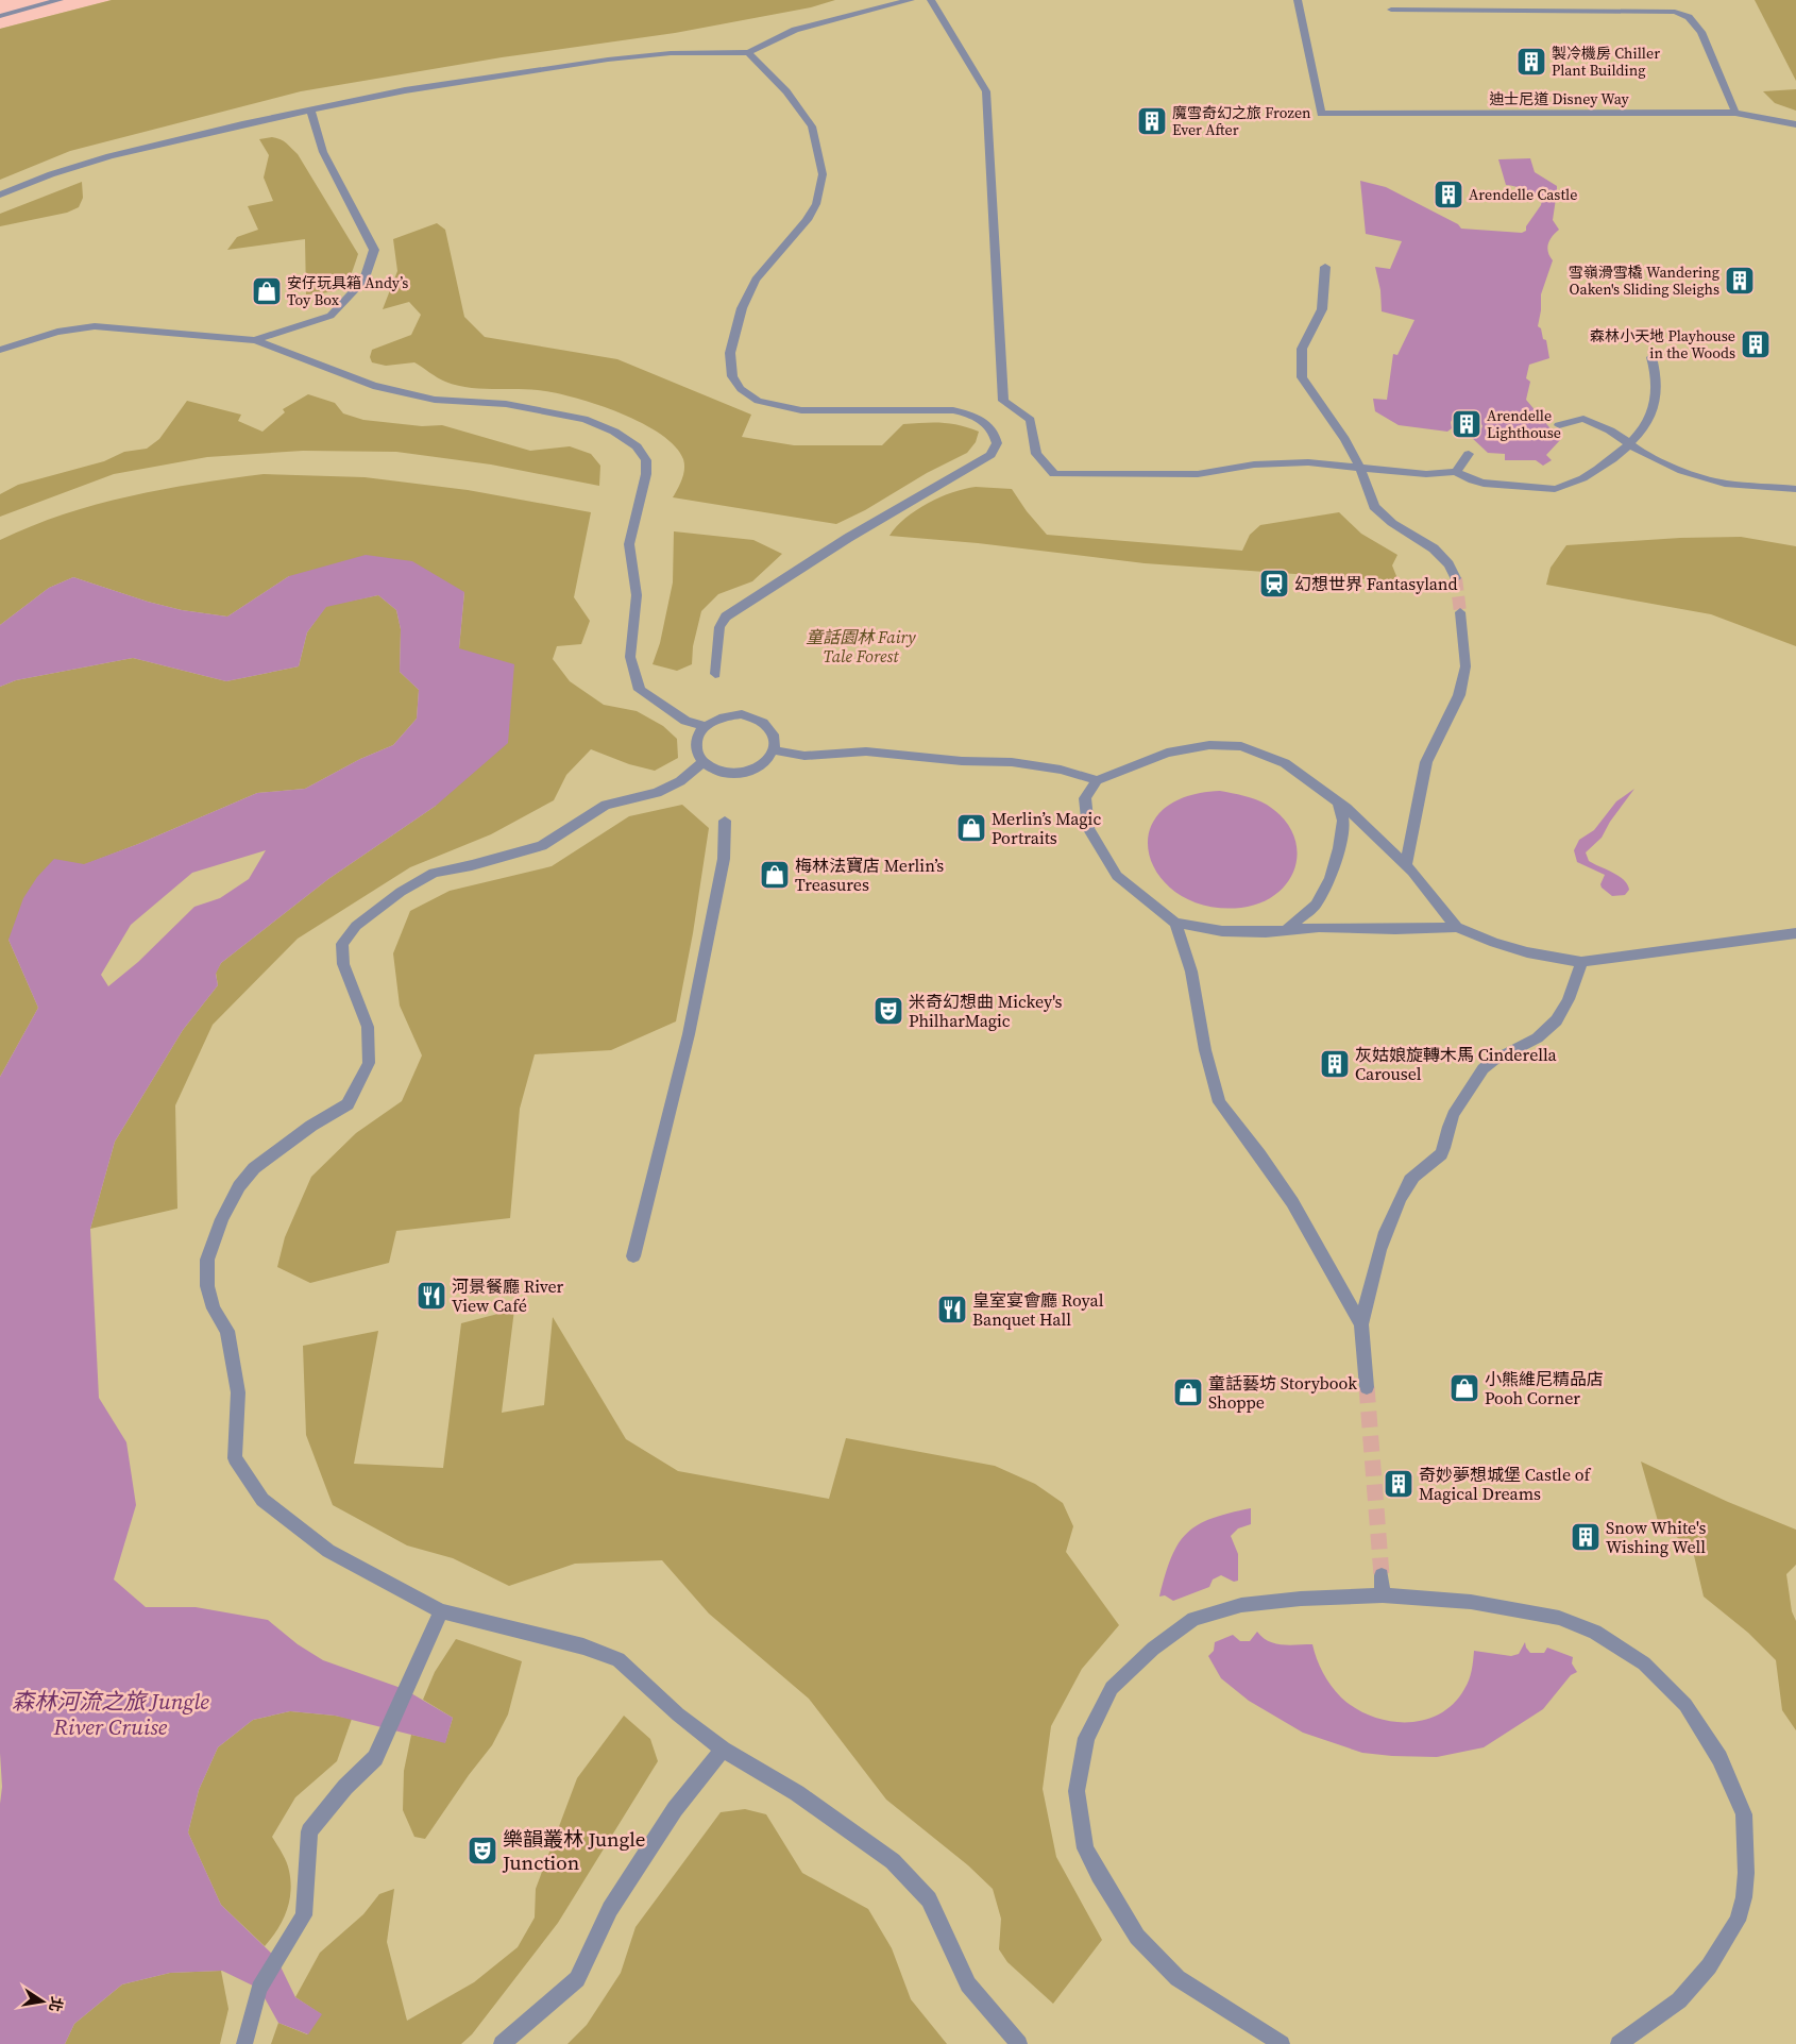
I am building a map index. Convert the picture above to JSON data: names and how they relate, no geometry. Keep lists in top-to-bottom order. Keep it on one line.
{"streets":{"street":["迪士尼道 Disney Way"]},"water":["森林河流之旅 Jungle River Cruise"],"parks":["童話園林 Fairy Tale Forest"],"places":{"building":["製冷機房 Chiller Plant Building","魔雪奇幻之旅 Frozen Ever After","Arendelle Castle","雪嶺滑雪橇 Wandering Oaken's Sliding Sleighs","森林小天地 Playhouse in the Woods","Arendelle Lighthouse","灰姑娘旋轉木馬 Cinderella Carousel","奇妙夢想城堡 Castle of Magical Dreams","Snow White's Wishing Well"],"shop":["安仔玩具箱 Andy’s Toy Box","Merlin’s Magic Portraits","梅林法寶店 Merlin’s Treasures","小熊維尼精品店 Pooh Corner","童話藝坊 Storybook Shoppe"],"station":["幻想世界 Fantasyland"],"theatre":["米奇幻想曲 Mickey's PhilharMagic","樂韻叢林 Jungle Junction"],"restaurant":["河景餐廳 River View Café","皇室宴會廳 Royal Banquet Hall"]},"north":"right"}
